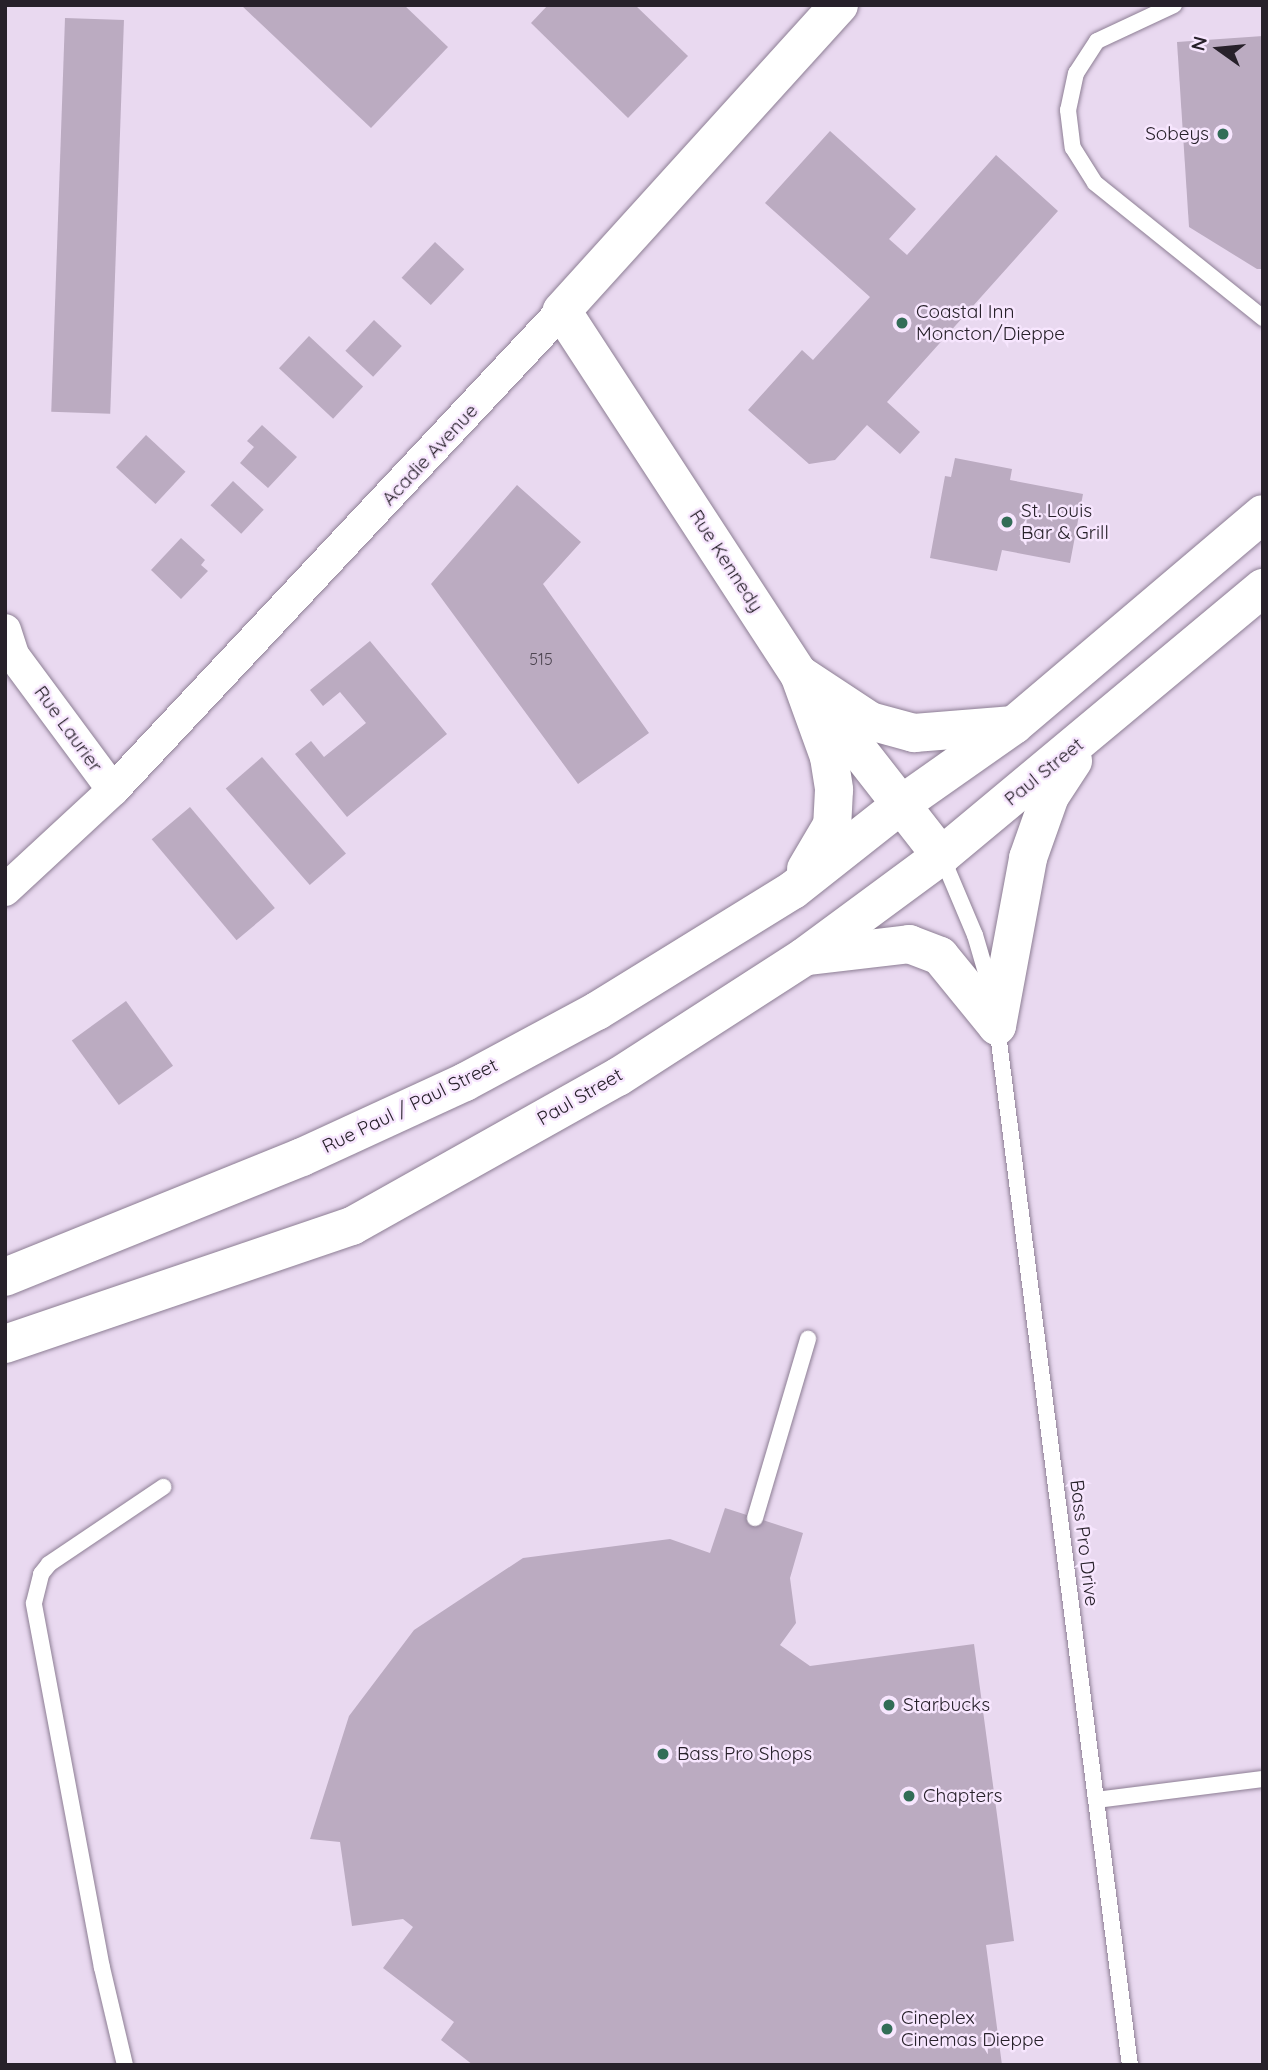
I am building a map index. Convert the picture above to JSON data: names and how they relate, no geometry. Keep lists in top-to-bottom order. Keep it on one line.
{"streets":{"main road":["Acadie Avenue","Rue Kennedy","Paul Street","Rue Paul / Paul Street"],"street":["Rue Laurier"],"lane":["Bass Pro Drive"]},"crossings":[["Acadie Avenue","Rue Kennedy"],["Acadie Avenue","Rue Laurier"],["Rue Kennedy","Paul Street"],["Rue Kennedy","Bass Pro Drive"],["Paul Street","Bass Pro Drive"]],"places":["Sobeys","Coastal Inn Moncton/Dieppe","St. Louis Bar & Grill","Starbucks","Bass Pro Shops","Chapters","Cineplex Cinemas Dieppe"],"house_numbers":["515"],"north":"left"}
